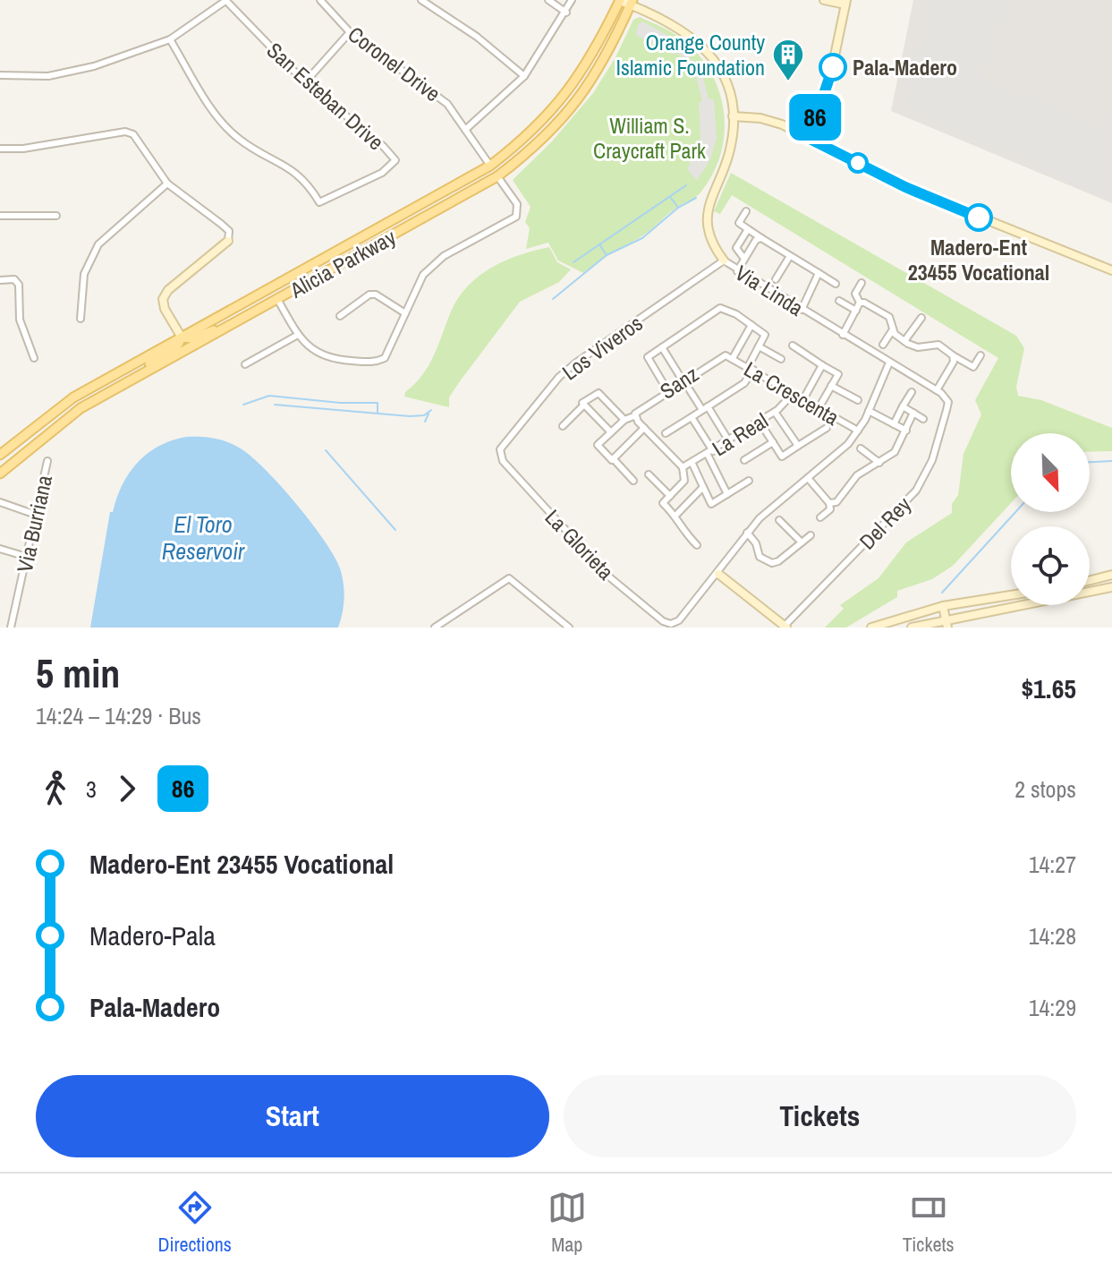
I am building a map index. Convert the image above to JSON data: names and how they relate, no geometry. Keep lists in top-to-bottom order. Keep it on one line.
{"streets":{"main road":["Alicia Parkway"],"street":["Coronel Drive","San Esteban Drive","Via Linda","Los Viveros","Sanz","La Crescenta","La Real","Del Rey","Via Burriana","La Glorieta"]},"crossings":[["Coronel Drive","Alicia Parkway"],["Alicia Parkway","Via Linda"],["Via Linda","Los Viveros"],["Via Linda","Del Rey"],["Los Viveros","La Glorieta"],["Sanz","La Crescenta"],["La Crescenta","La Real"]],"water":["El Toro Reservoir"],"parks":["William S. Craycraft Park"],"places":{"other":["Pala-Madero","Madero-Ent 23455 Vocational"],"building":["Orange County Islamic Foundation"]},"lines":["bus line 86"],"north":"bottom right","page":{"on_map":"86","heading":["5 min","14:24 – 14:29 · Bus","$1.65"],"legs":["3","86","2 stops"],"list":[{"name":"Madero-Ent 23455 Vocational","value":"14:27"},{"name":"Madero-Pala","value":"14:28"},{"name":"Pala-Madero","value":"14:29"}],"buttons":["Start","Tickets"],"tabs":["Directions","Map","Tickets"]}}
